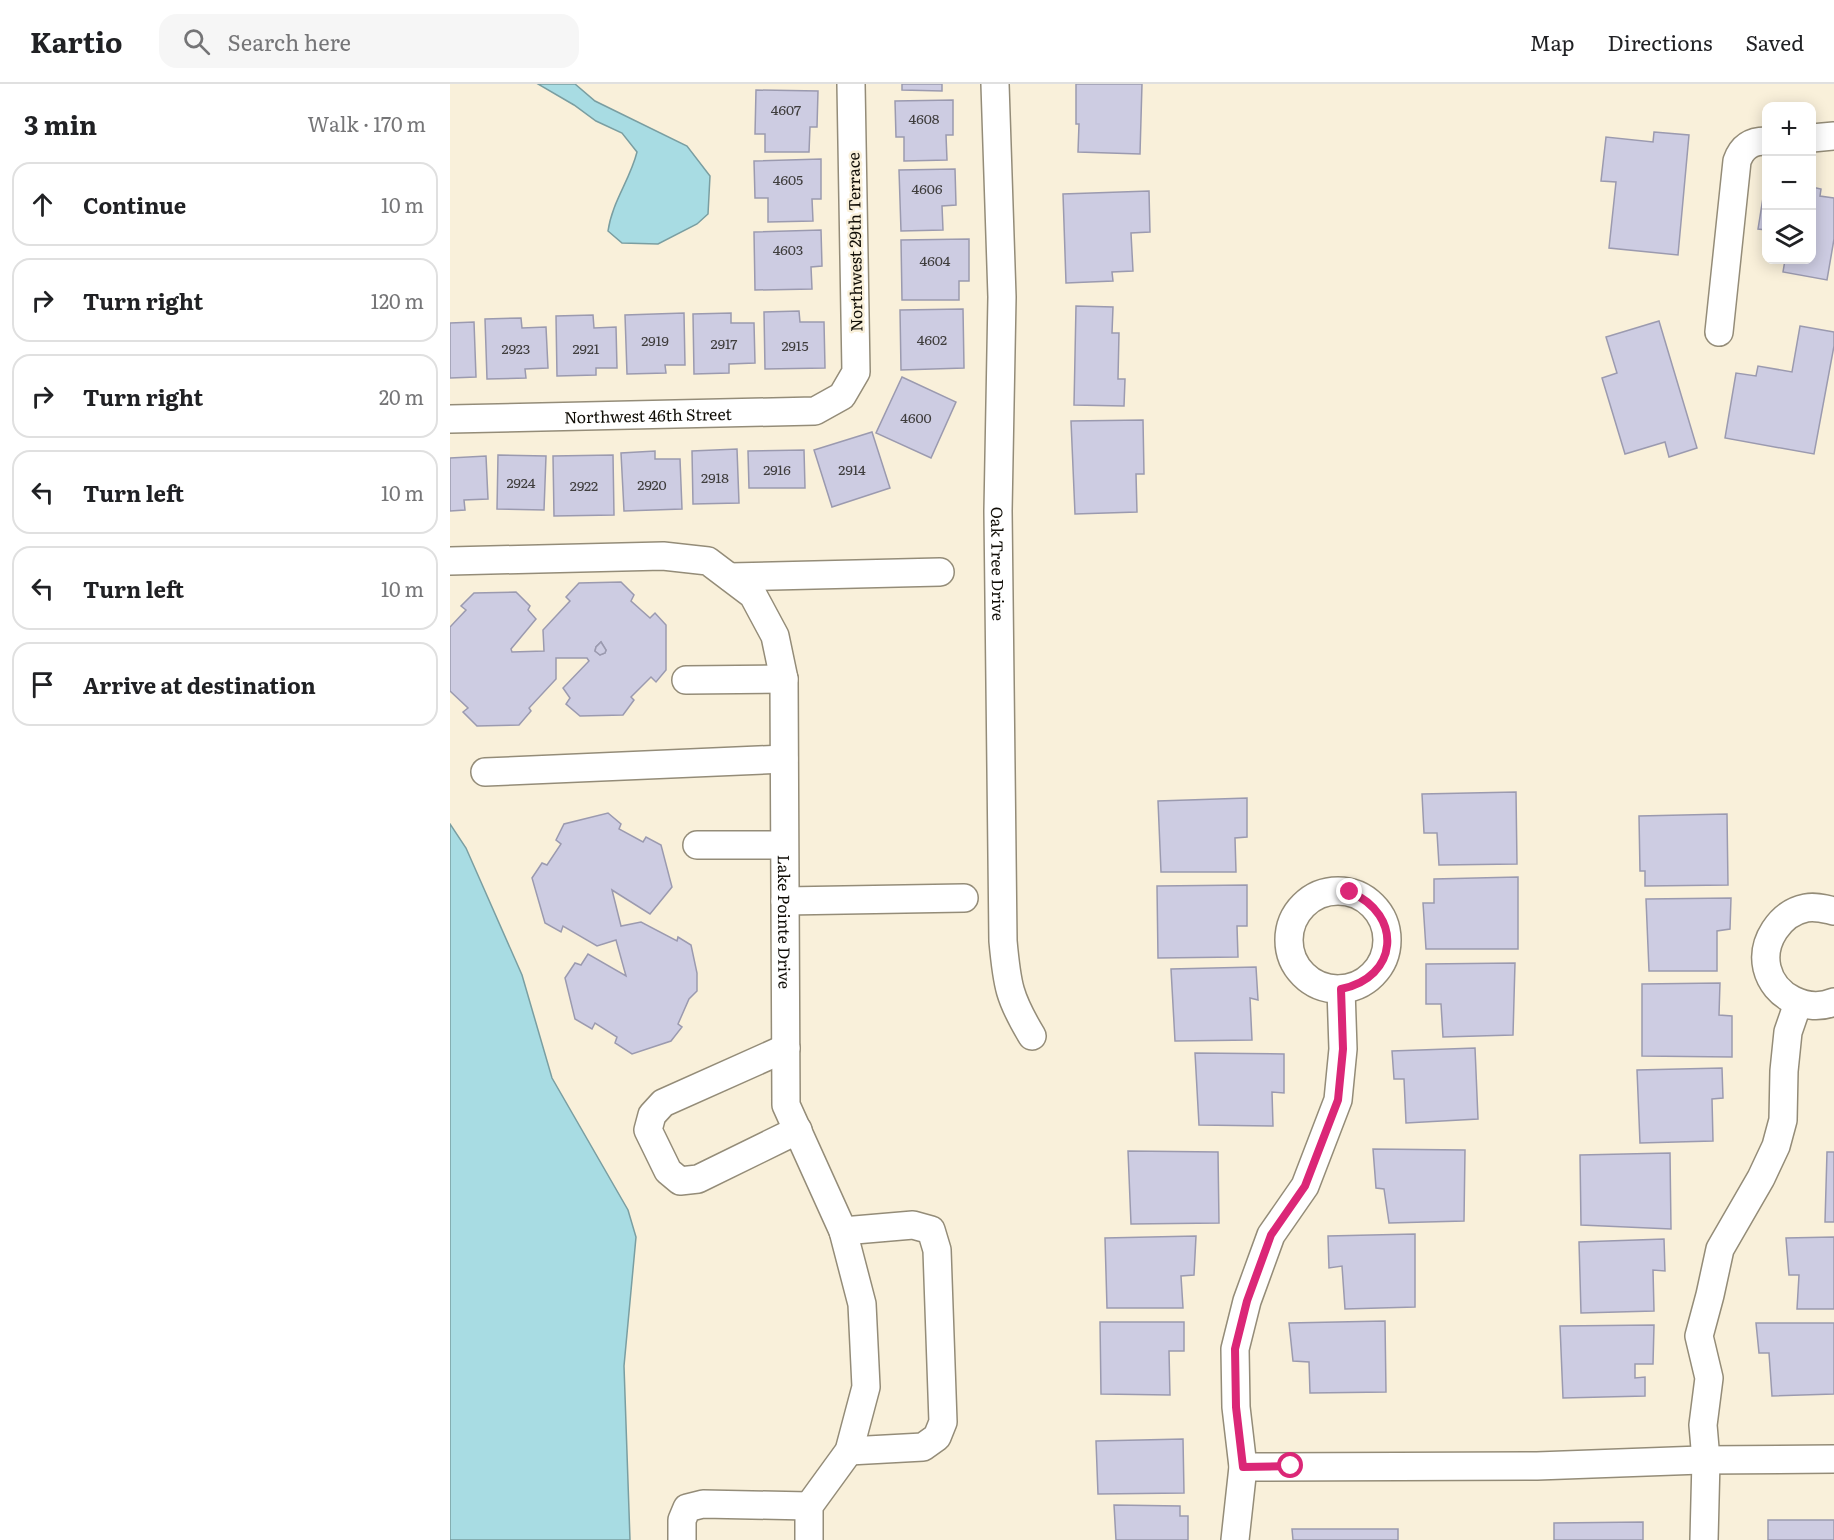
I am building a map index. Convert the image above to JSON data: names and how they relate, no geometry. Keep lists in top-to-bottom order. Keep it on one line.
{"streets":{"street":["Northwest 29th Terrace","Northwest 46th Street","Oak Tree Drive","Lake Pointe Drive"]},"crossings":[["Northwest 29th Terrace","Northwest 46th Street"]],"house_numbers":["4607","4608","4605","4606","4603","4604","4602","2919","2917","2915","2923","2921","4600","2916","2914","2918","2924","2920","2922"],"page":{"header":"Kartio","search":"Search here","nav":["Map","Directions","Saved"],"heading":["3 min","Walk · 170 m"],"map_buttons":["+","−"],"list":[["Continue","10 m"],["Turn right","120 m"],["Turn right","20 m"],["Turn left","10 m"],["Turn left","10 m"],"Arrive at destination"]}}
